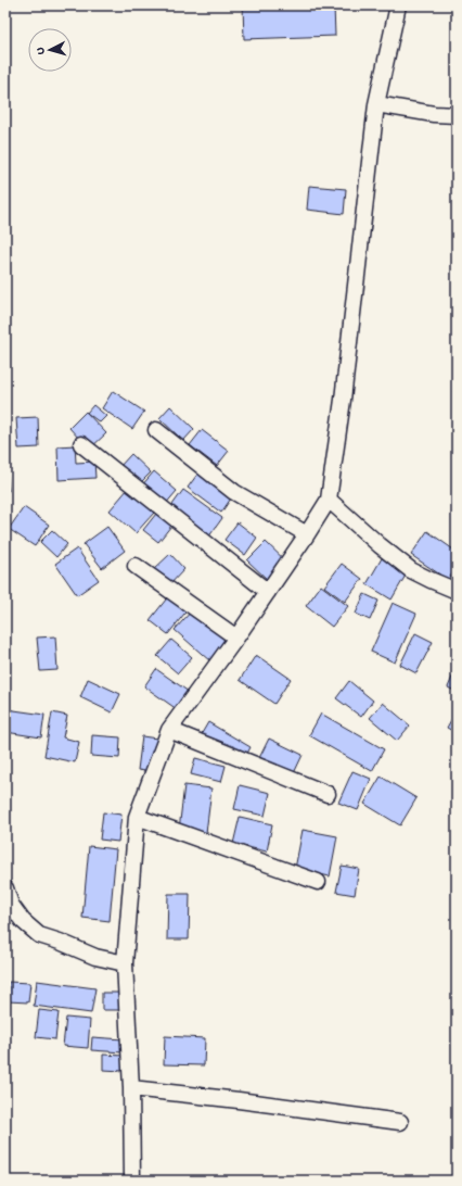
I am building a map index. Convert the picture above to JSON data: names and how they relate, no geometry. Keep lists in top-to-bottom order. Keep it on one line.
{"north":"left"}
